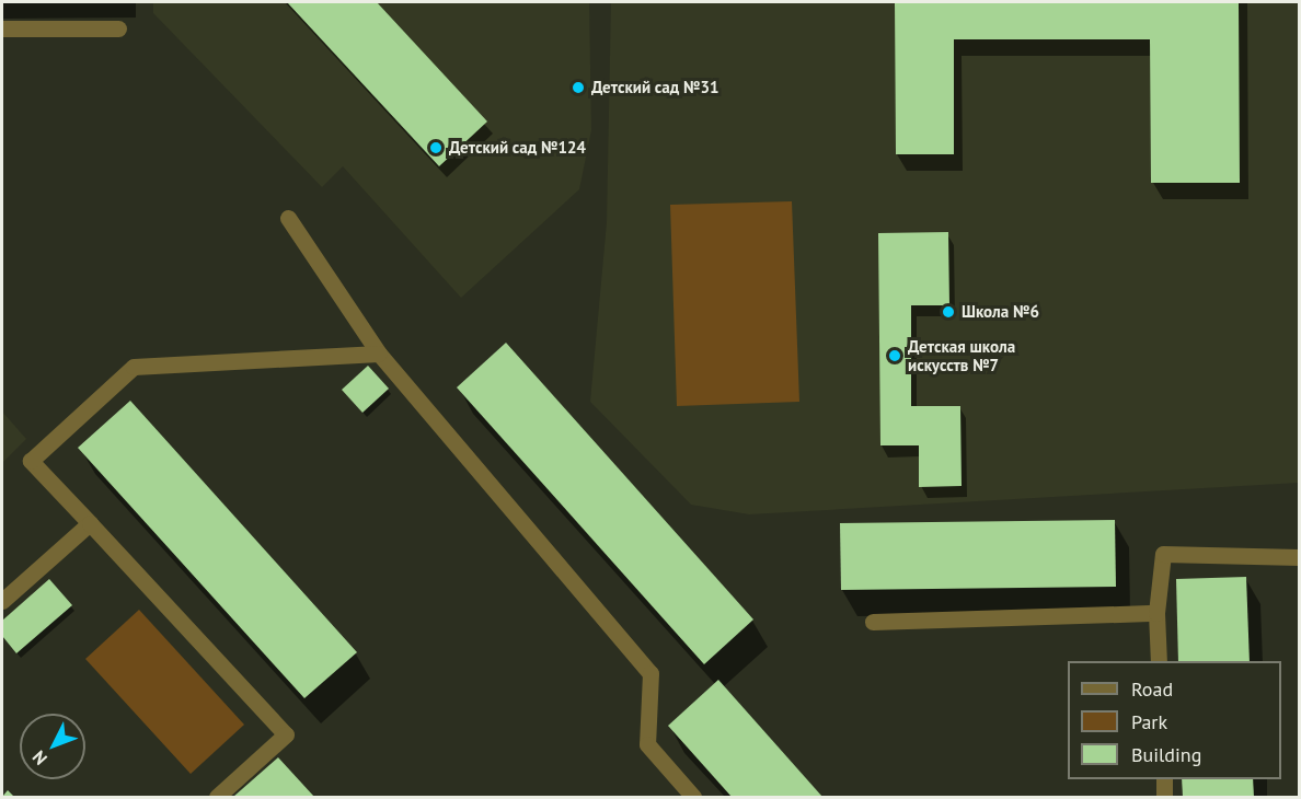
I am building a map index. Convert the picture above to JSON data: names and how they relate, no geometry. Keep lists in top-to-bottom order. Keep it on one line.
{"places":["Детский сад №31","Детский сад №124","Школа №6","Детская школа искусств №7"],"legend":["Road","Park","Building"],"north":"bottom left"}
